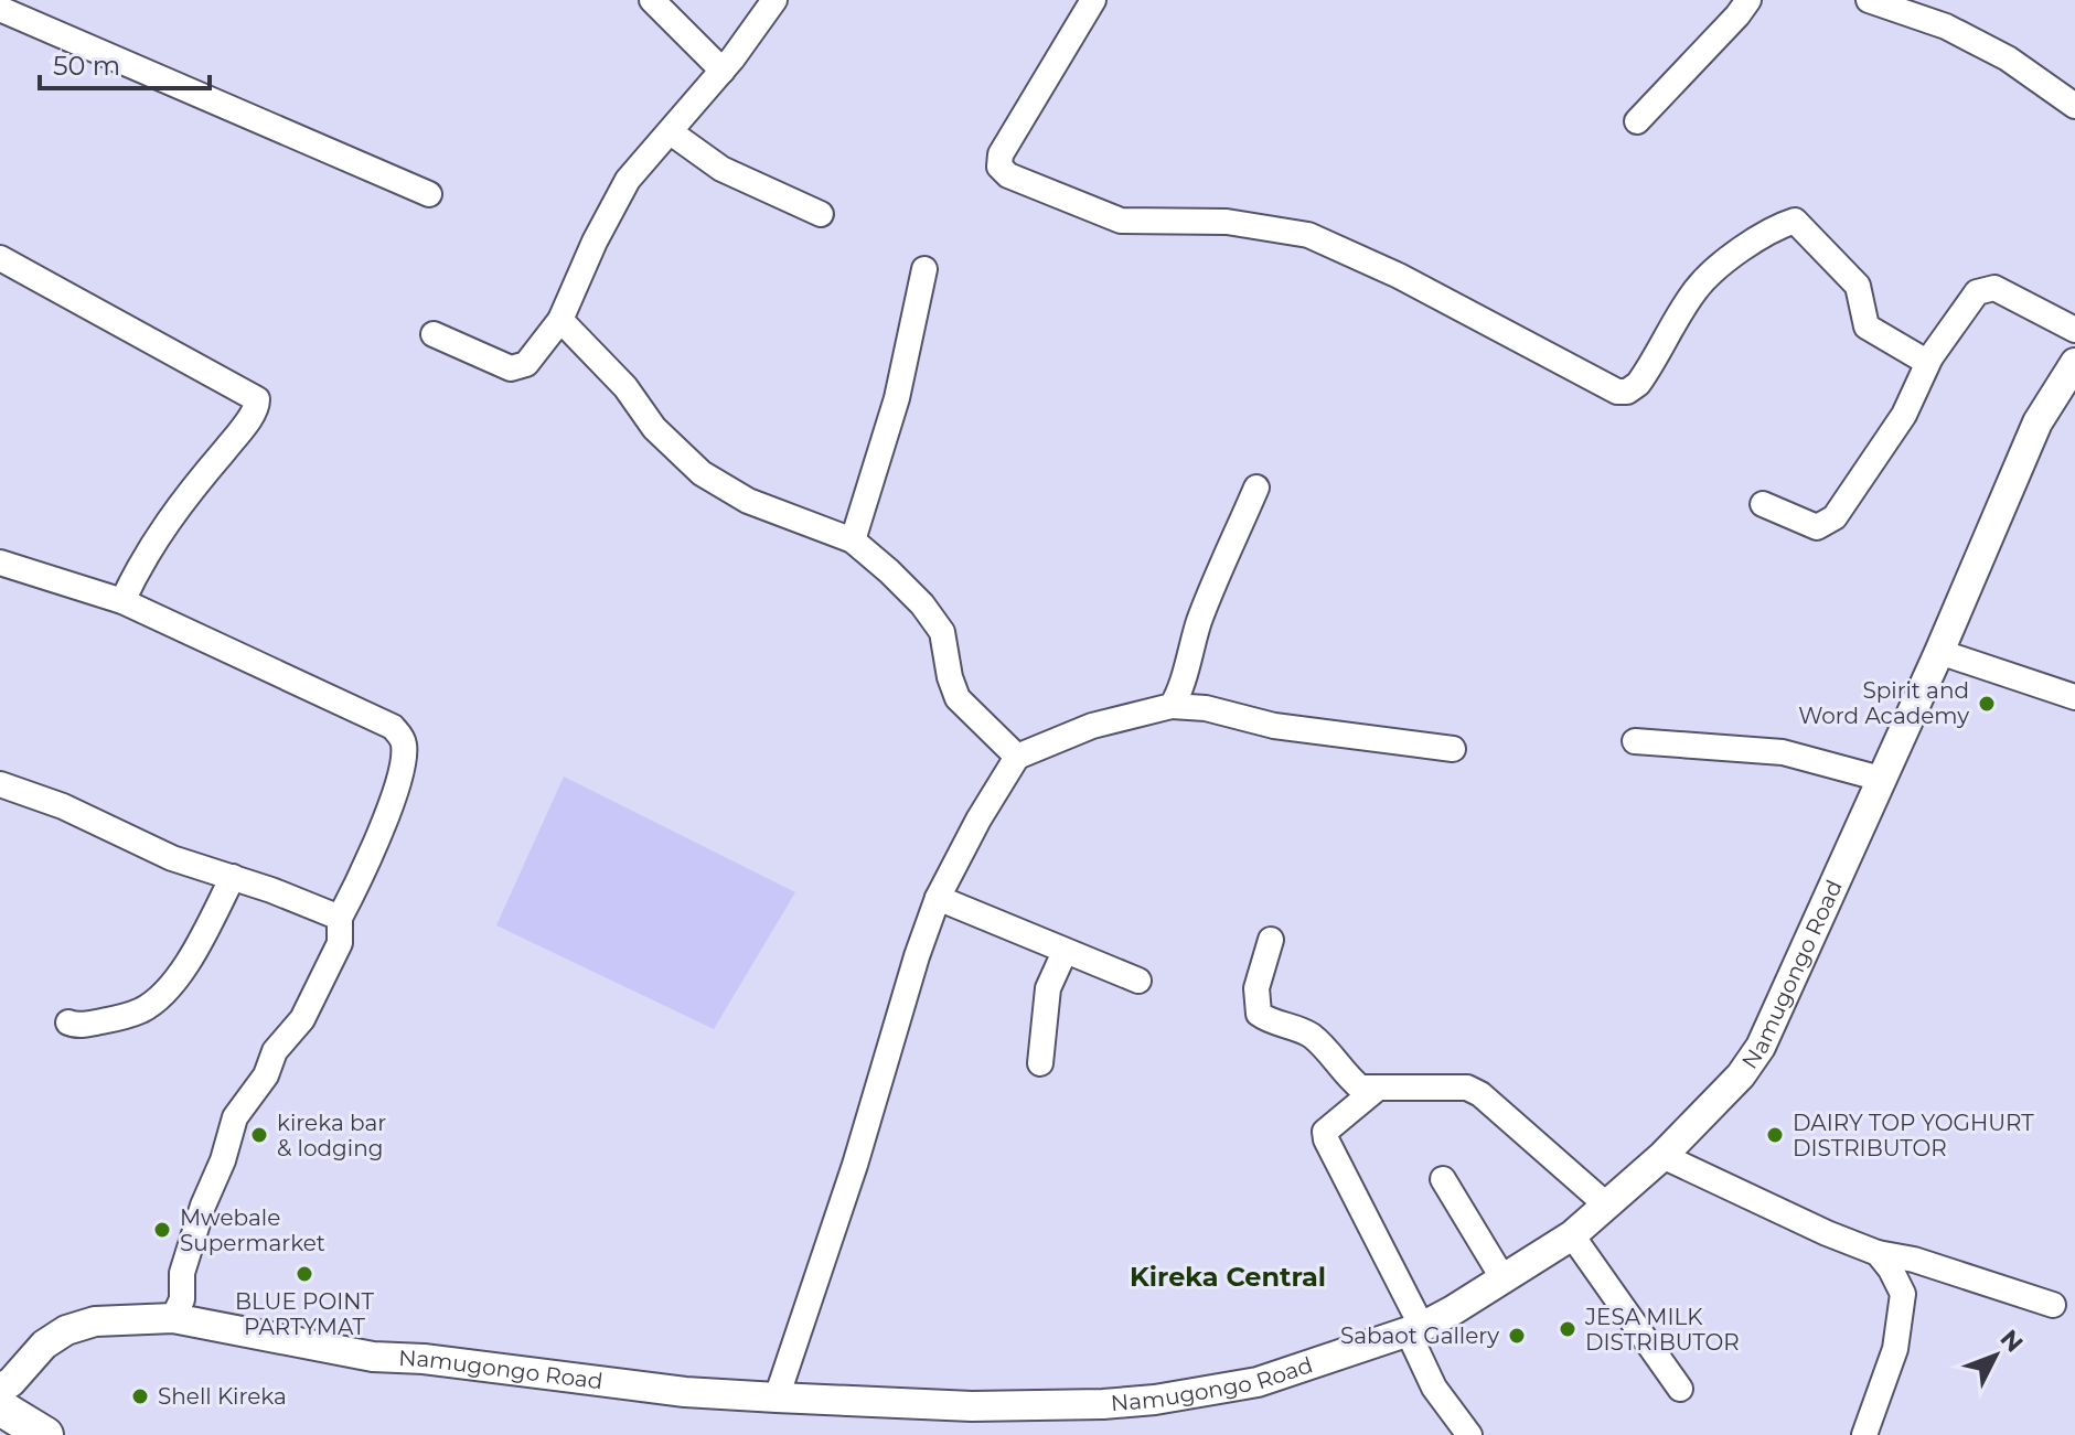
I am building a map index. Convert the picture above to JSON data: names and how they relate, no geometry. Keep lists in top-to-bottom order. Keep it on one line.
{"streets":{"main road":["Namugongo Road"]},"districts":["Kireka Central"],"places":["Spirit and Word Academy","kireka bar & lodging","DAIRY TOP YOGHURT DISTRIBUTOR","Mwebale Supermarket","BLUE POINT PARTYMAT","JESA MILK DISTRIBUTOR","Sabaot Gallery","Shell Kireka"],"scale_bar":"50 m","north":"top right"}
